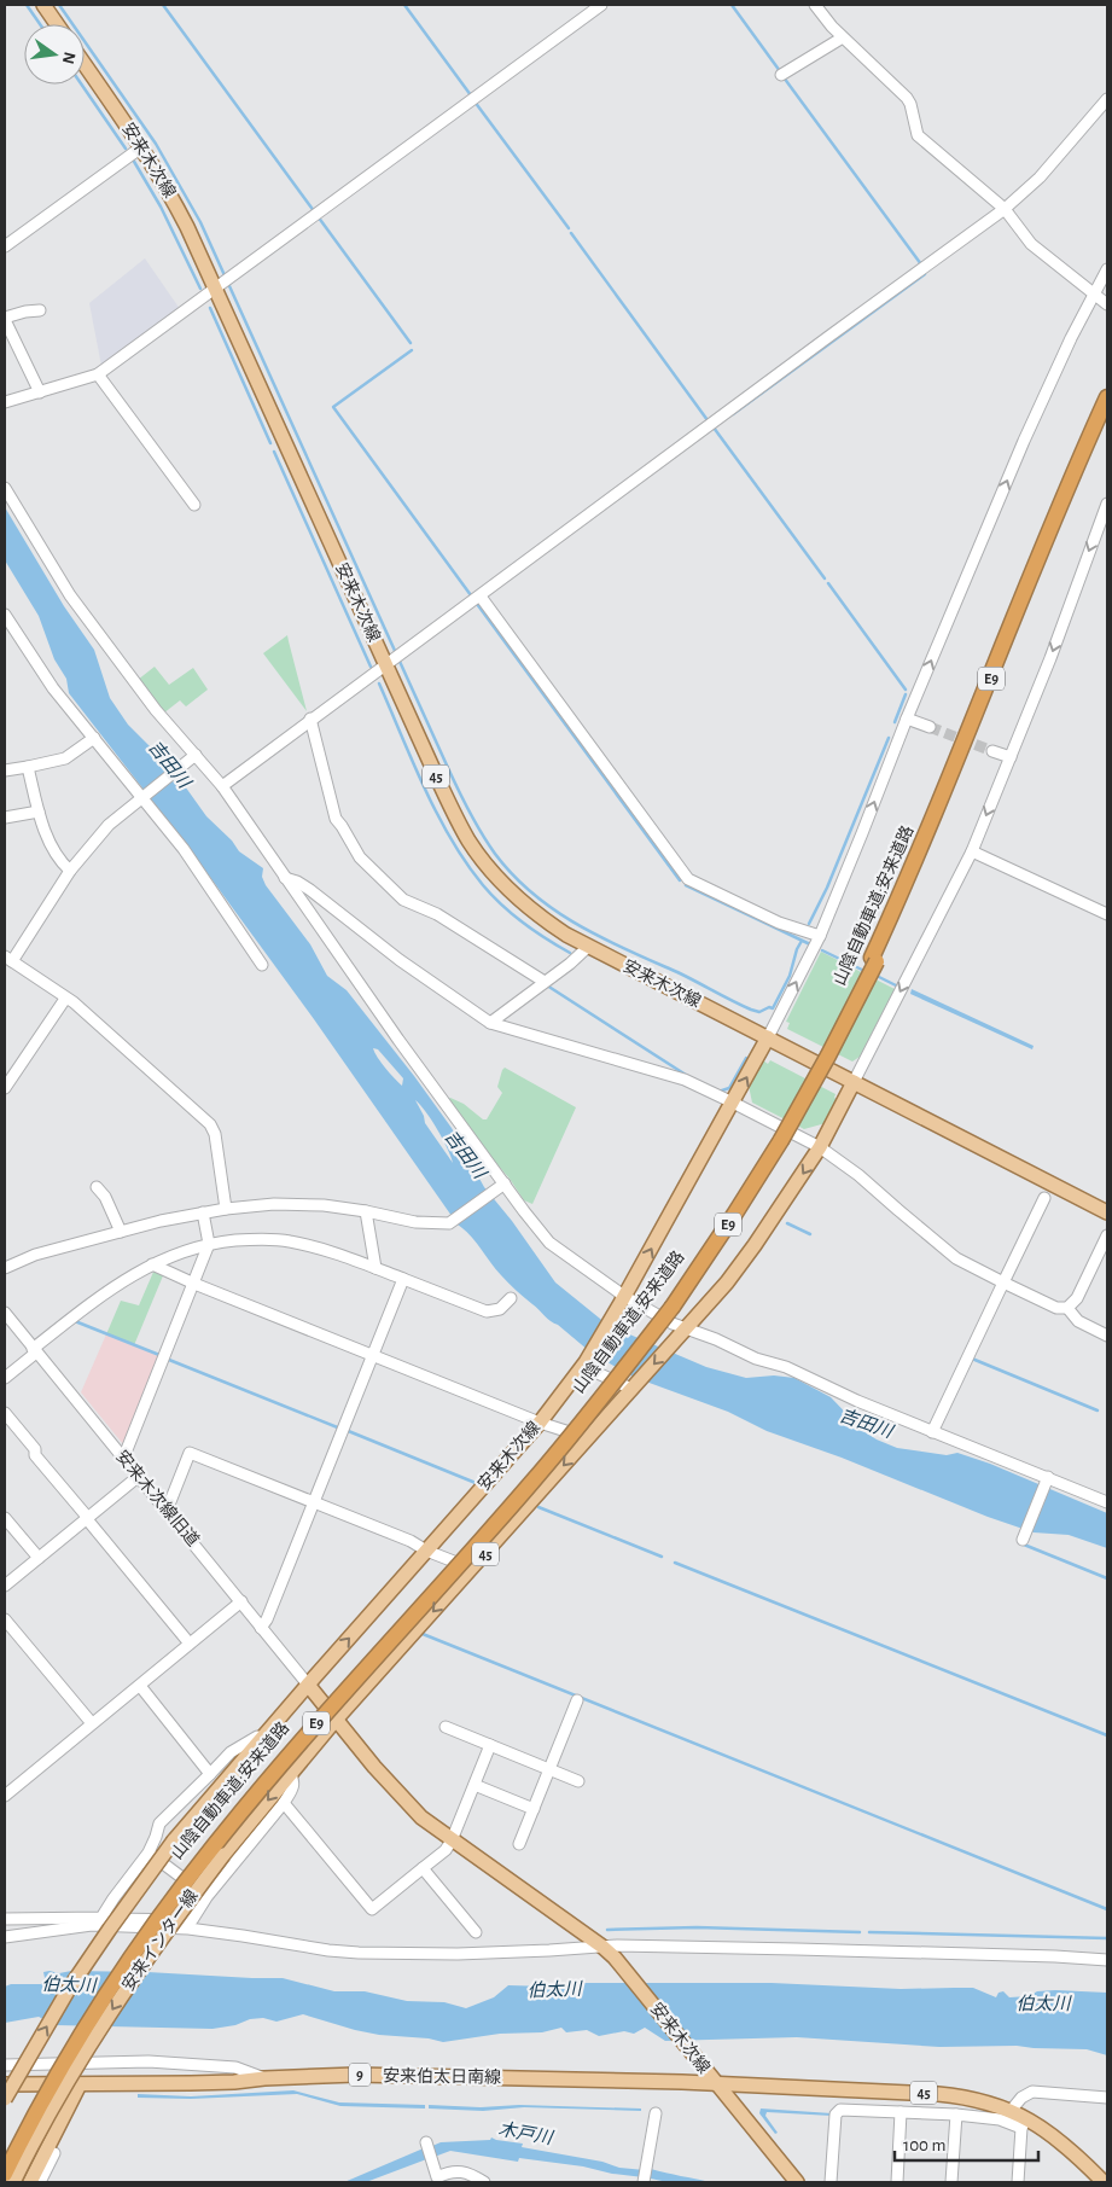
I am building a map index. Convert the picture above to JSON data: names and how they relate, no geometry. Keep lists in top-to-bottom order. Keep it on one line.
{"streets":{"highway":["E9","山陰自動車道;安来道路"],"main road":["安来木次線","45","安来インター線","9","安来伯太日南線"],"street":["安来木次線旧道"]},"crossings":[["安来木次線","45"],["安来木次線","安来木次線旧道"],["安来木次線","安来インター線"],["安来木次線","安来伯太日南線"],["45","安来インター線"]],"water":["吉田川","伯太川","木戸川"],"scale_bar":"100 m","north":"right"}
